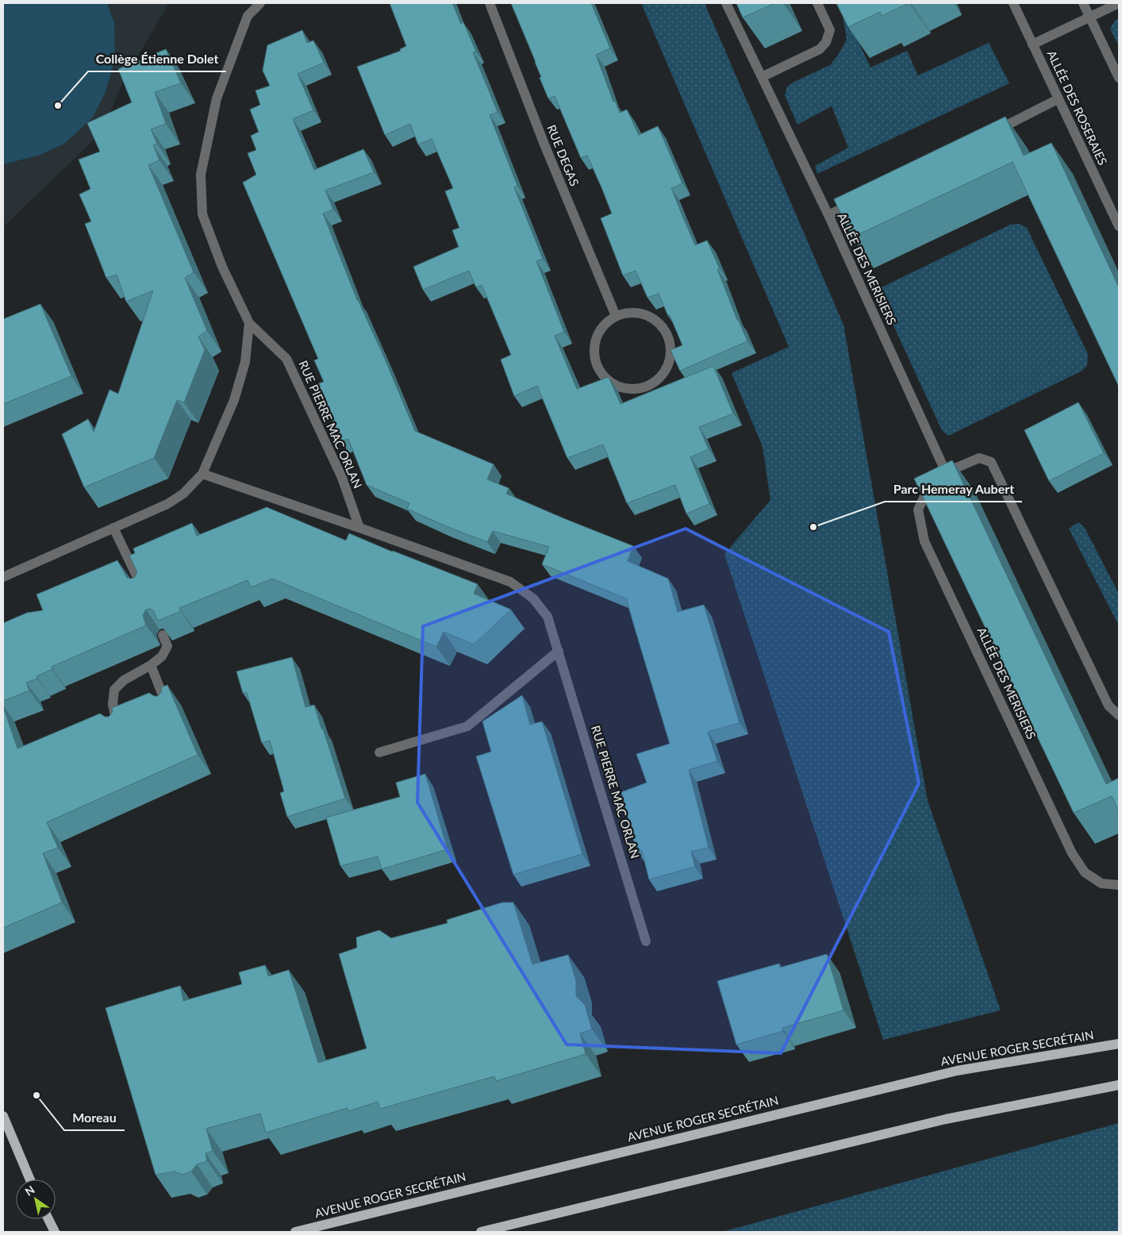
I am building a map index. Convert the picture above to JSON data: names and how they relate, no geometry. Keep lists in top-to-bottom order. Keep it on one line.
{"streets":{"main road":["AVENUE ROGER SECRÉTAIN"],"street":["ALLÉE DES ROSERAIES","RUE DEGAS","ALLÉE DES MERISIERS","RUE PIERRE MAC ORLAN"]},"places":["Collège Étienne Dolet","Parc Hemeray Aubert","Moreau"],"north":"top left"}
